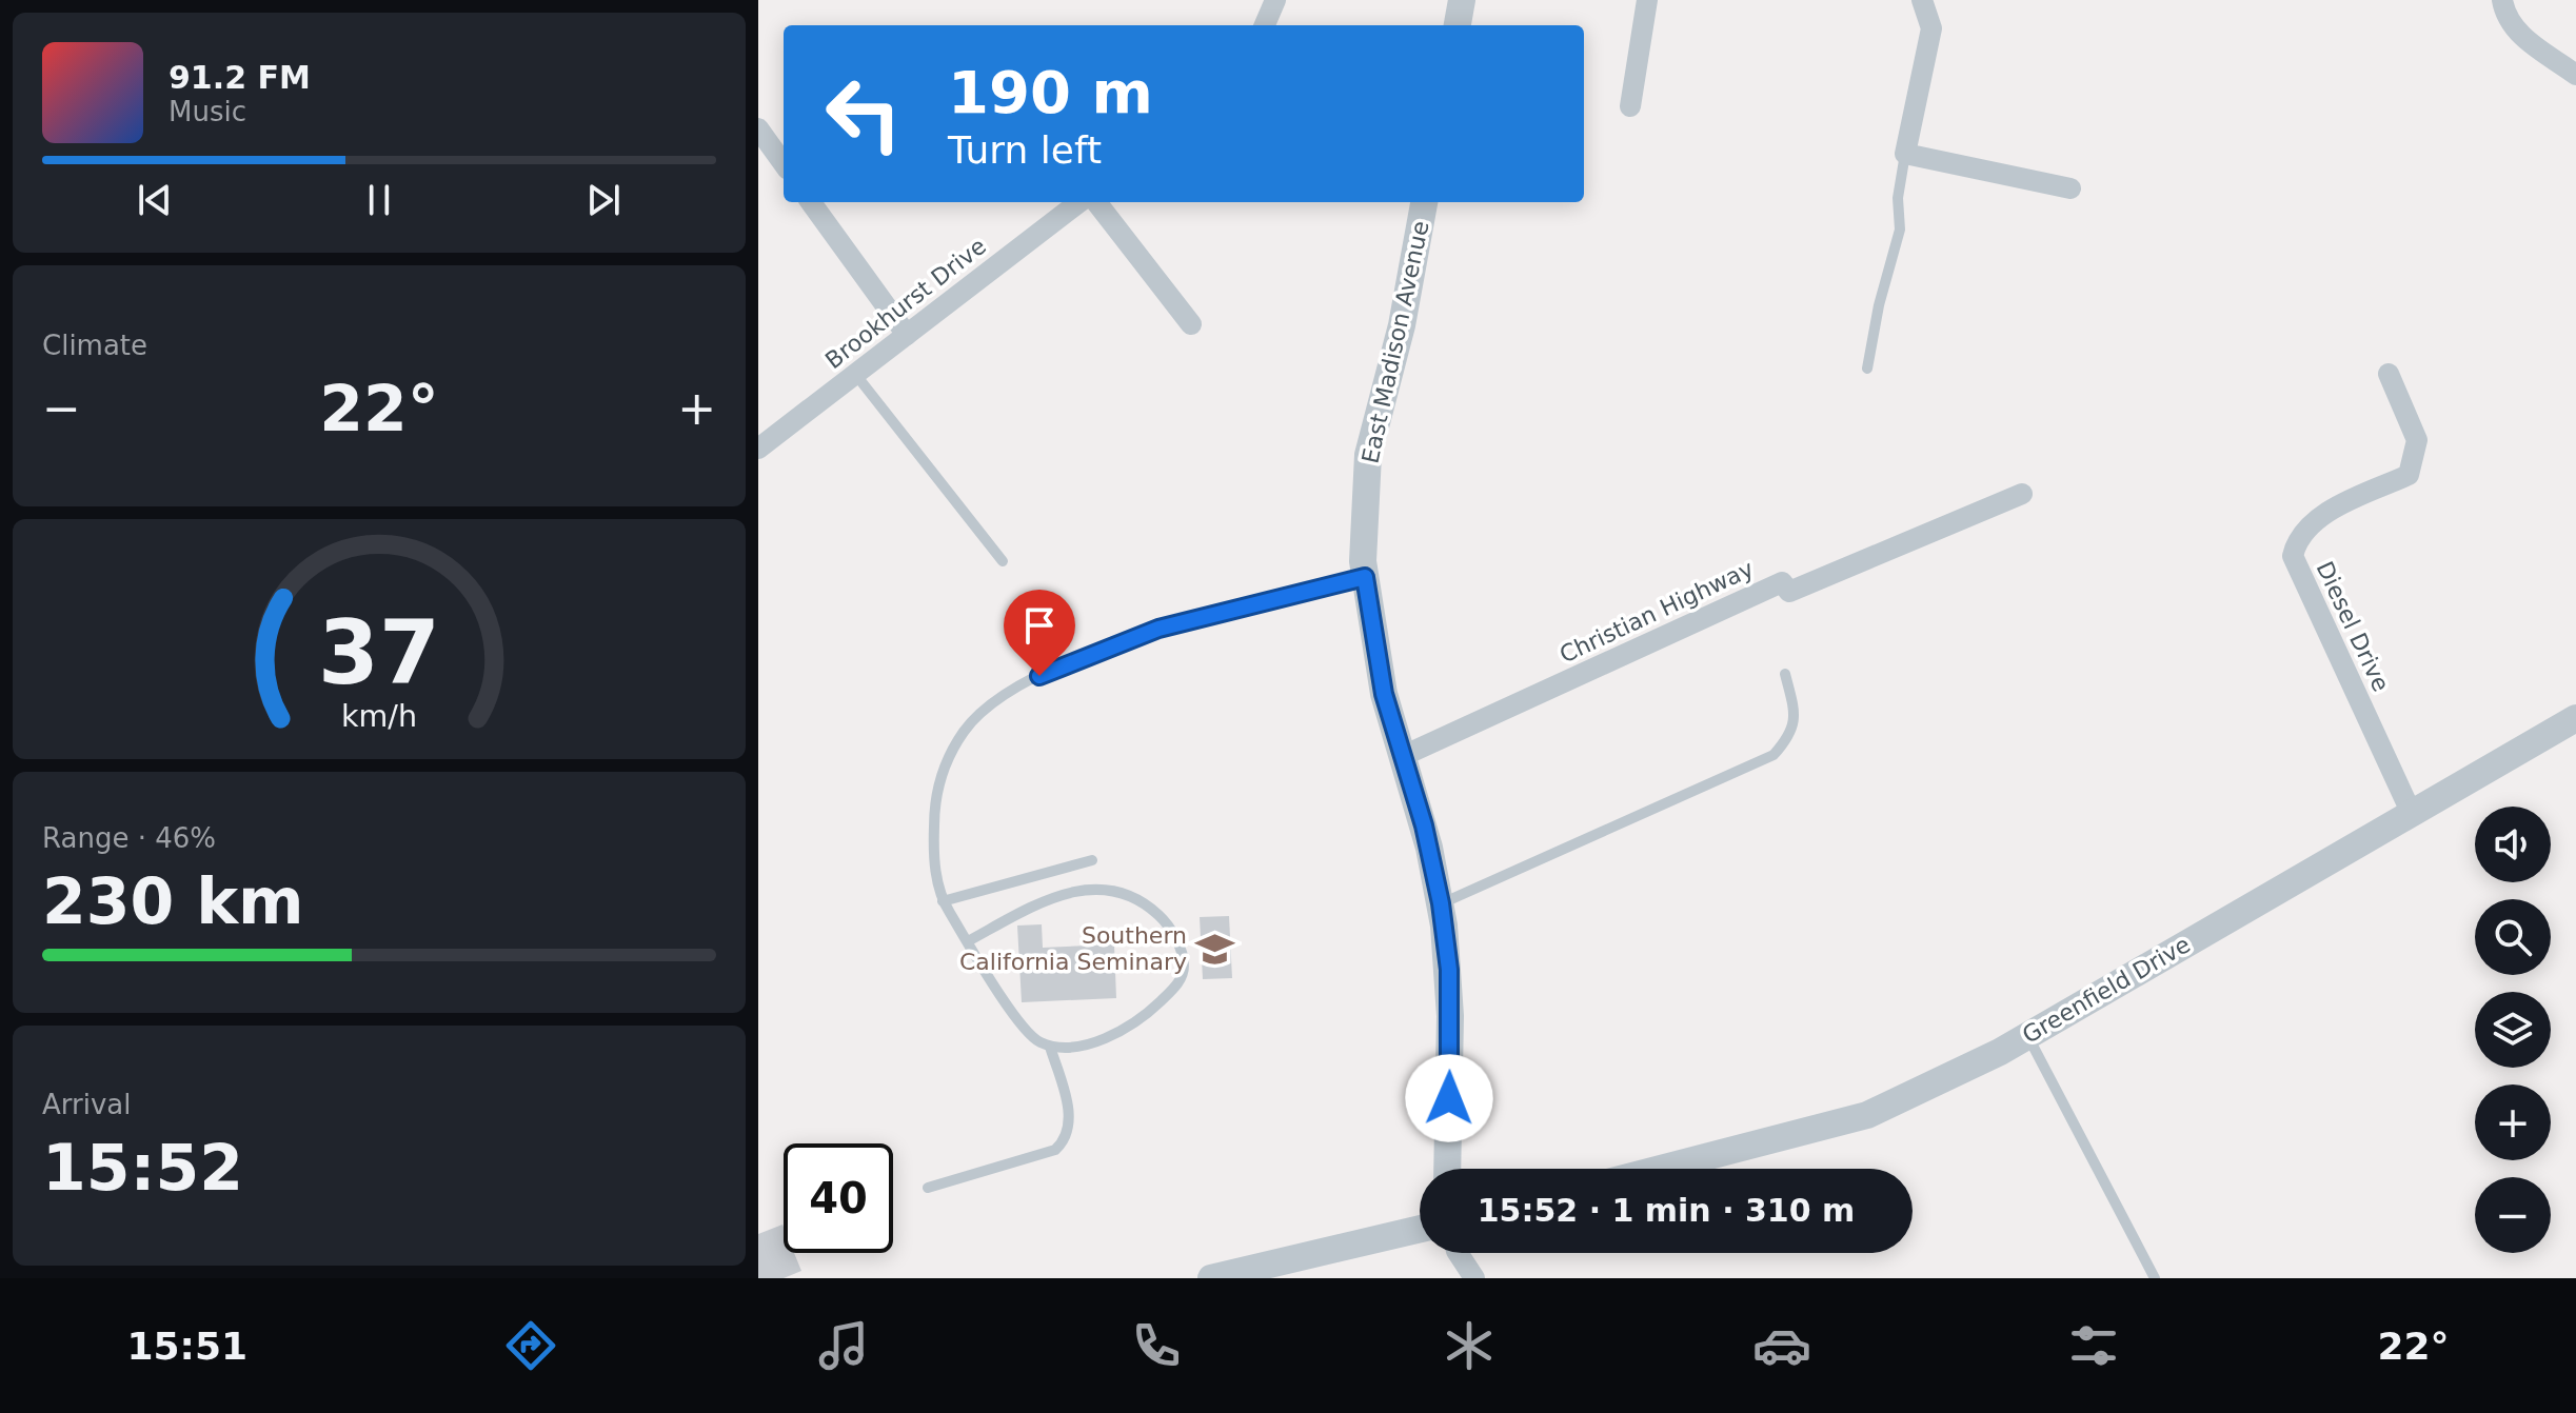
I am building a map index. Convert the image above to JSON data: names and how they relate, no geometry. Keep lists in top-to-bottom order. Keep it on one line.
{"streets":{"street":["Brookhurst Drive","East Madison Avenue","Christian Highway","Diesel Drive","Greenfield Drive"]},"crossings":[["East Madison Avenue","Christian Highway"],["Diesel Drive","Greenfield Drive"]],"places":{"school or university":["Southern California Seminary"]},"page":{"turn":["190 m","Turn left"],"song":["91.2 FM","Music"],"tile":["Climate",["Range · 46%","230 km"],["Arrival","15:52"]],"heat":["−","22°","+"],"map_buttons":["+","−"],"limit":"40","trip":"15:52 · 1 min · 310 m","tabs":["15:51","22°"],"gauge":["37","km/h"]}}
